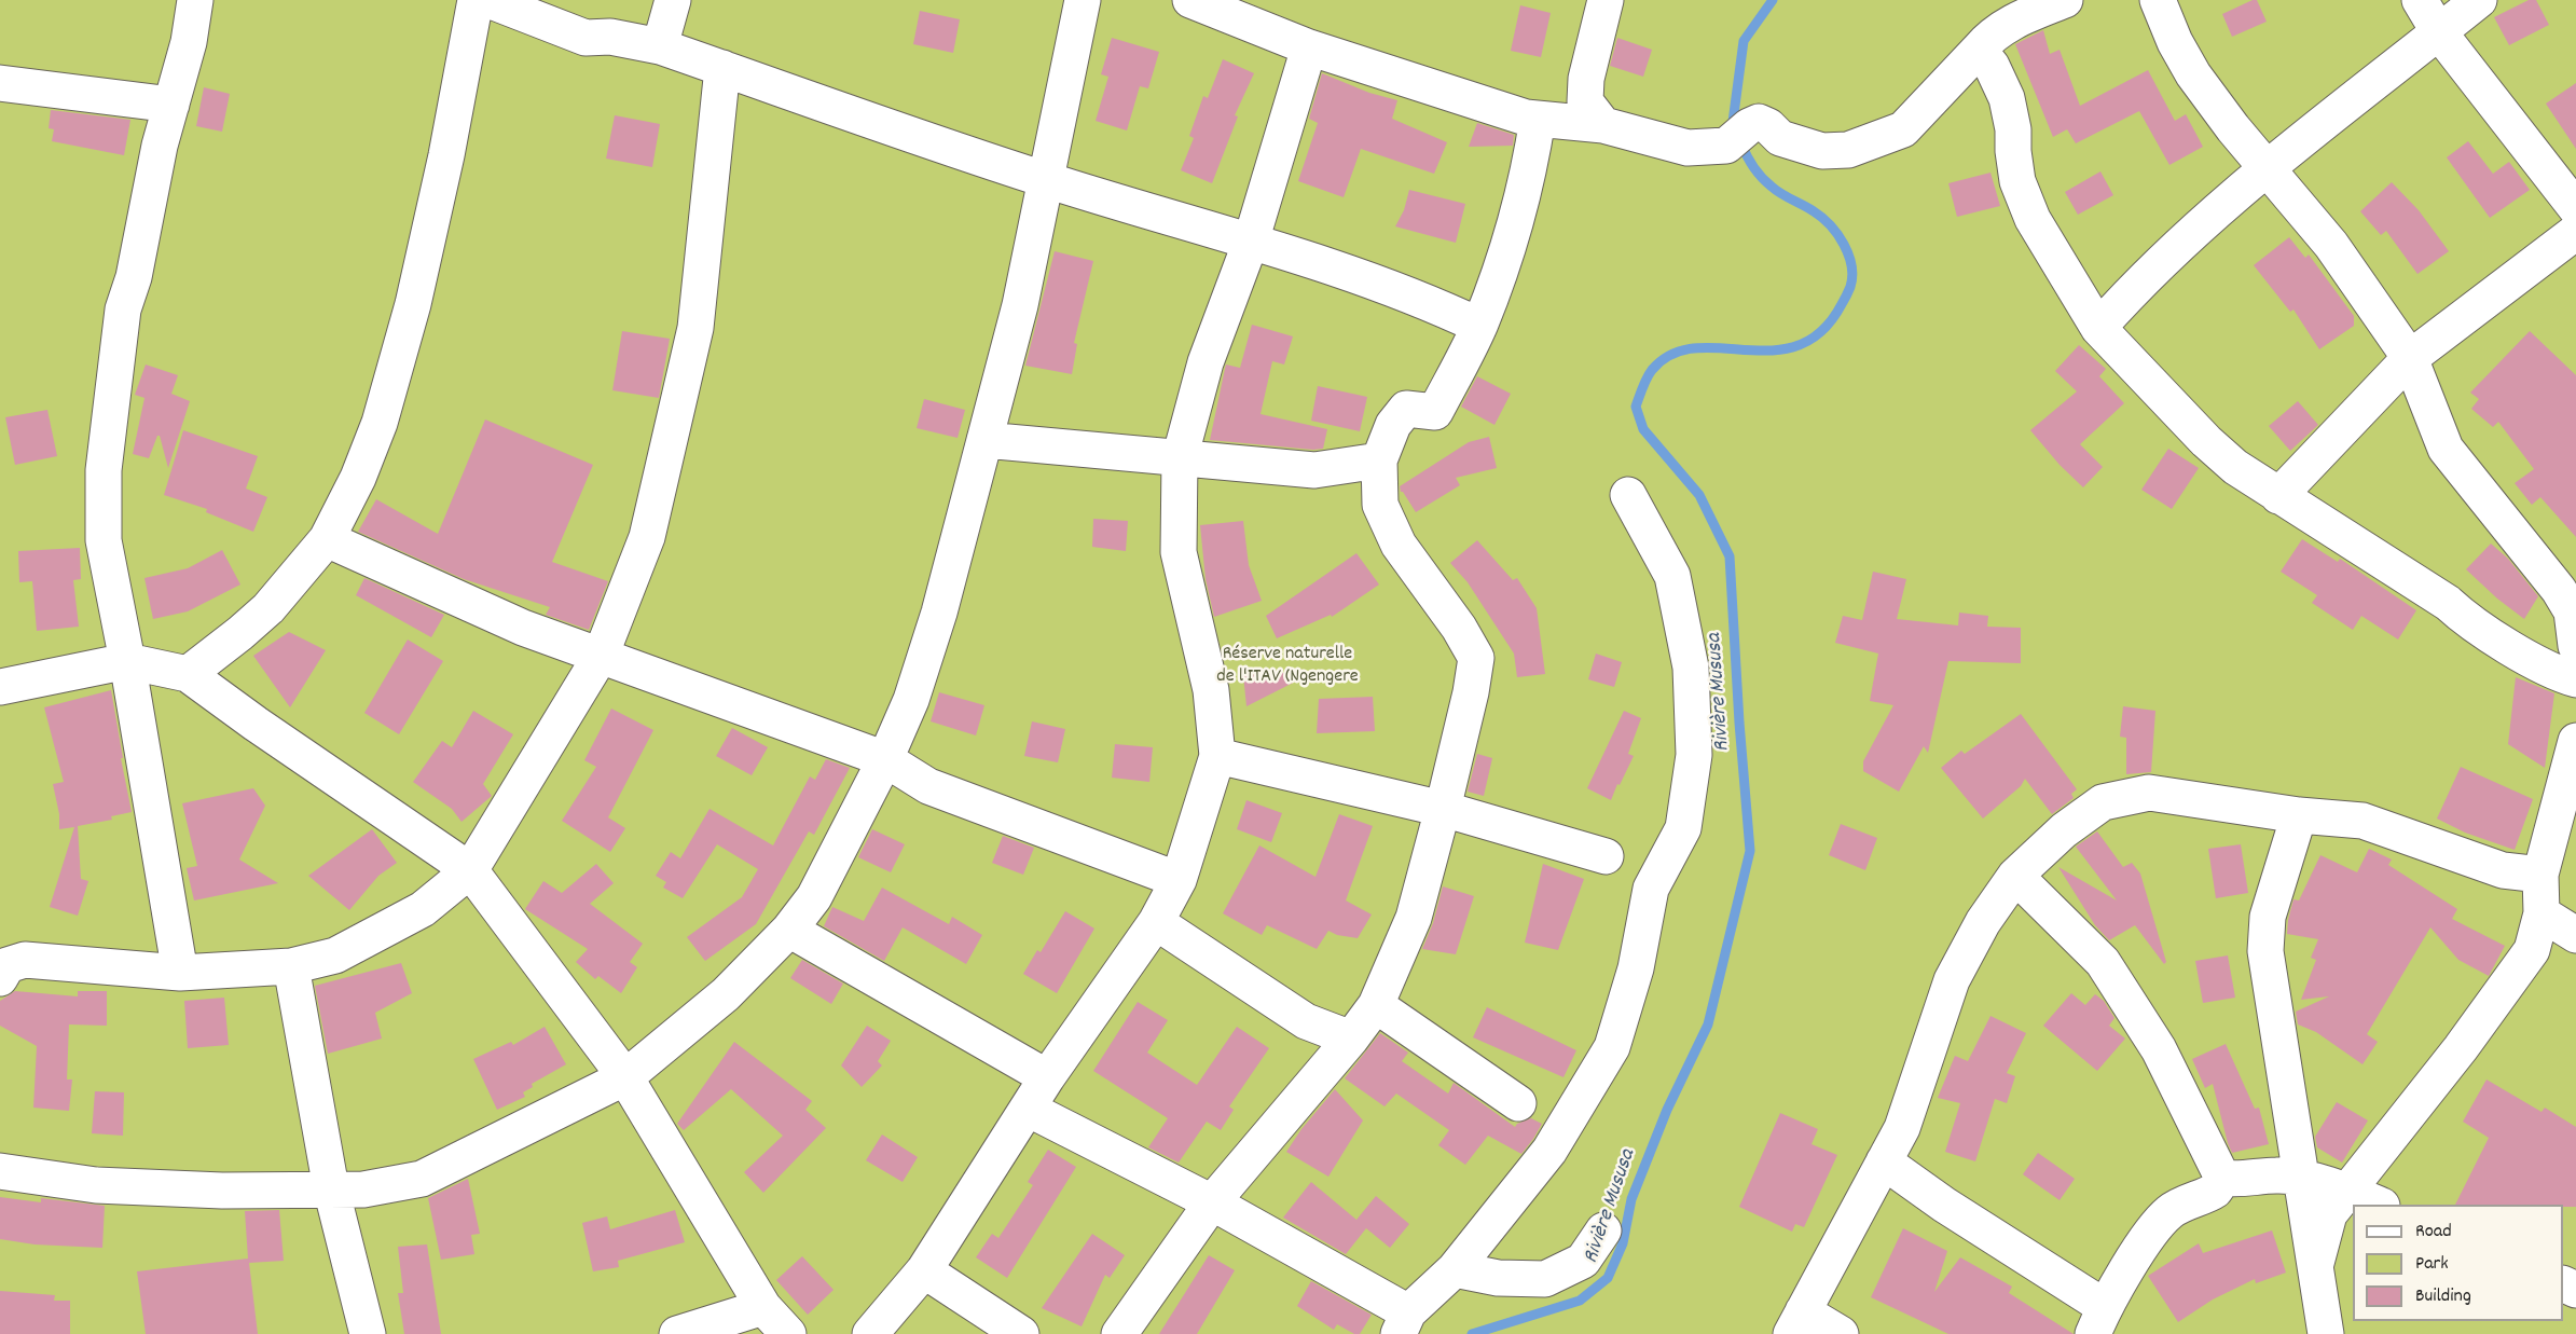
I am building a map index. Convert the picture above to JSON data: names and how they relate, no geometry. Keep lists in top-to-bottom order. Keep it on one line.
{"water":["Rivière Mususa"],"parks":["Réserve naturelle de l'ITAV (Ngengere"],"legend":["Road","Park","Building"]}
